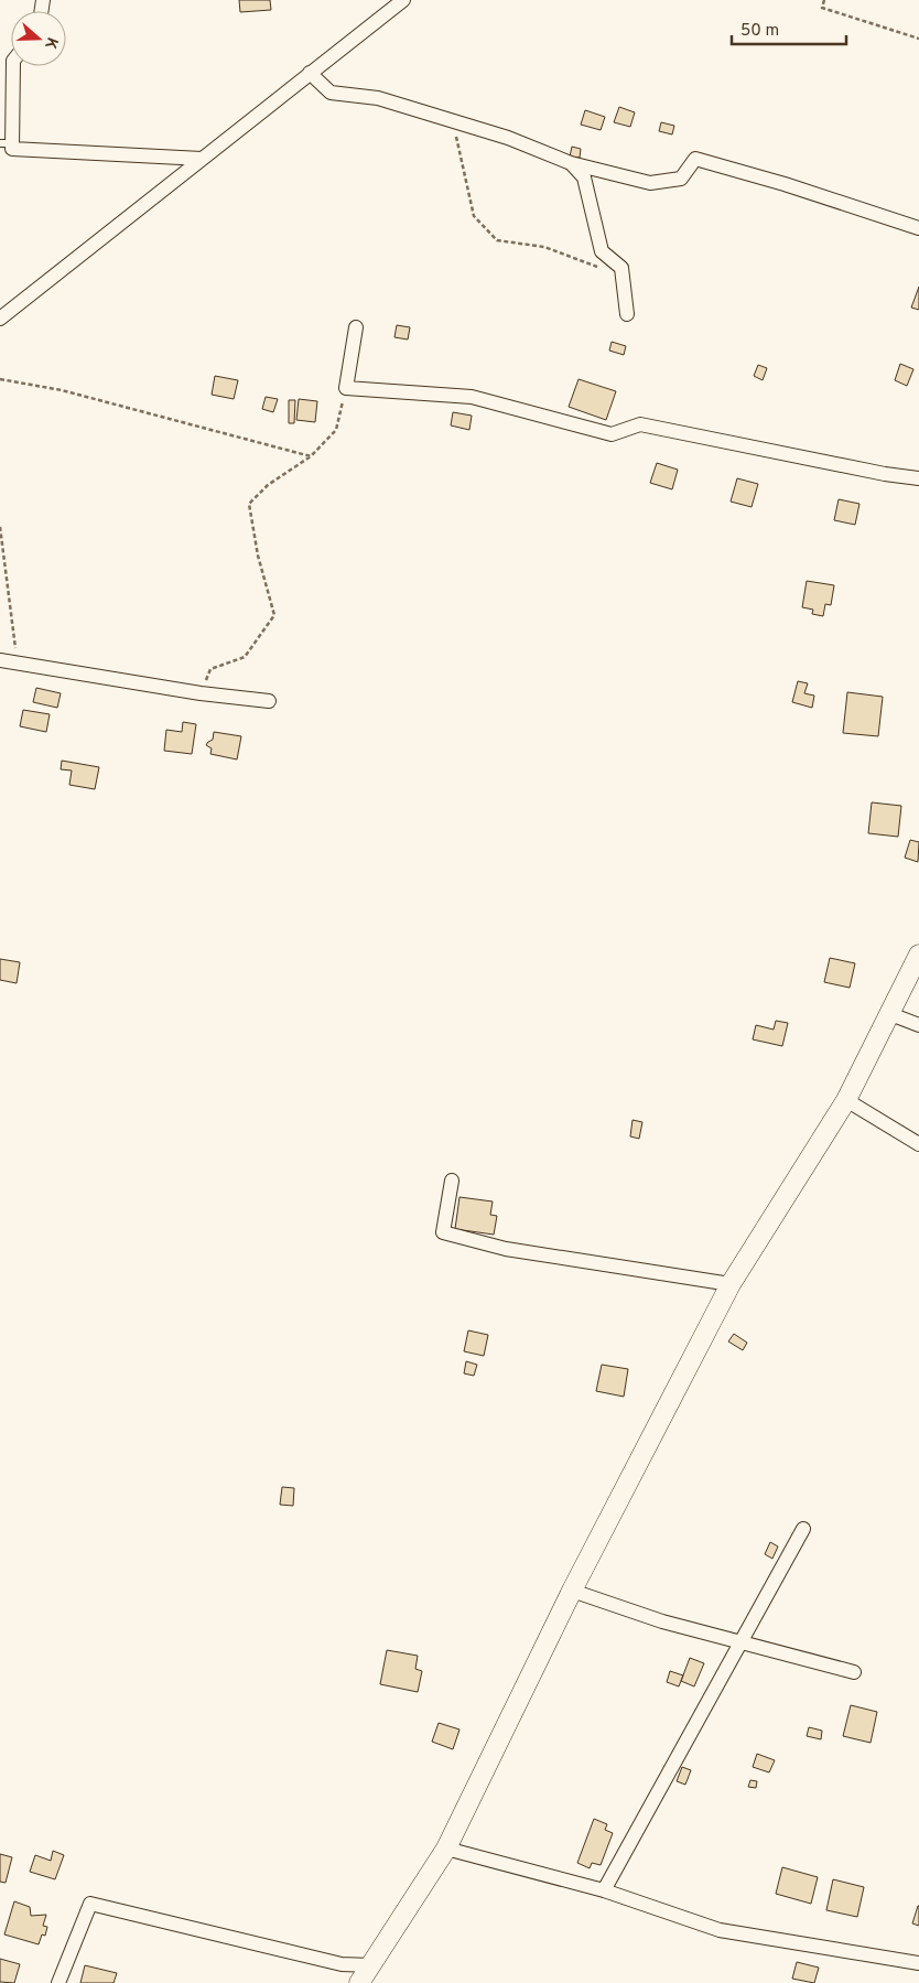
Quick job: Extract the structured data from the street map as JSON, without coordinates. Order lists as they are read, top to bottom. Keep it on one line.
{"scale_bar":"50 m","north":"right"}
